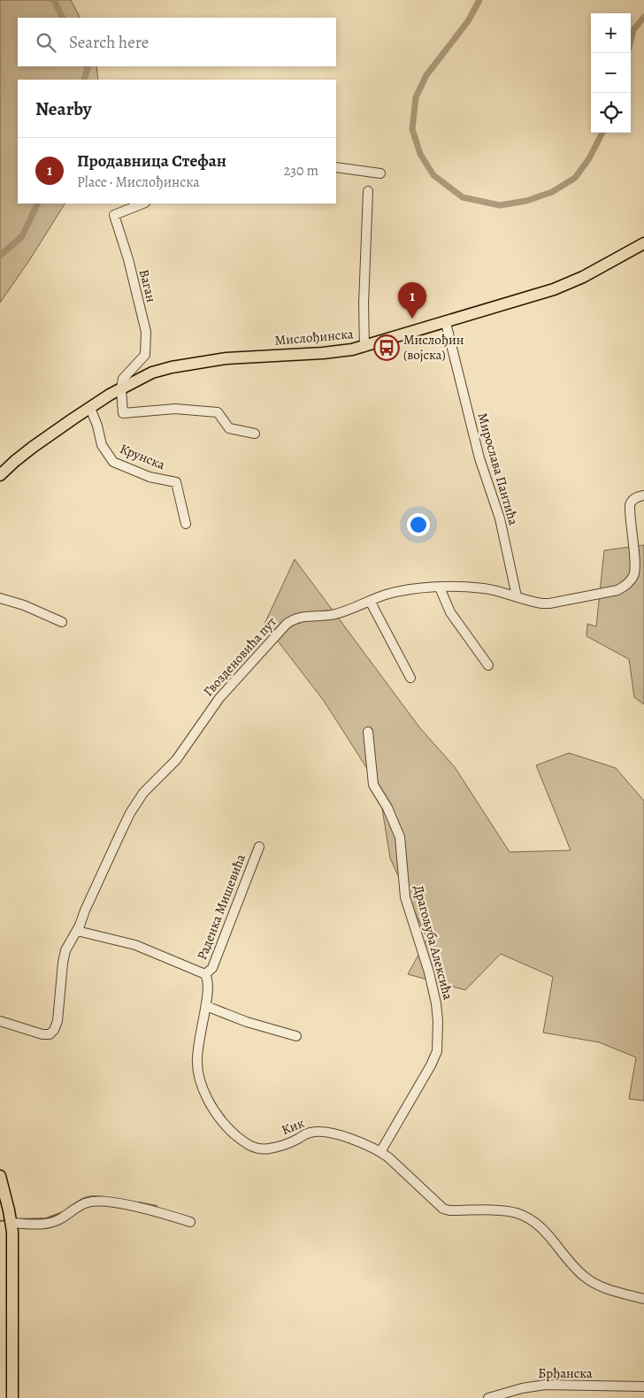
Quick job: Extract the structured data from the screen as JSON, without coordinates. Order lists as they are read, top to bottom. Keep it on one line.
{"streets":{"main road":["Мислођинска"],"street":["Ваган","Крунска","Мирослава Пантића","Гвозденовића пут","Раденка Мишевића","Драгољуба Алексића","Кик","Брђанска"]},"crossings":[["Ваган","Мислођинска"],["Мислођинска","Крунска"],["Мислођинска","Мирослава Пантића"],["Мирослава Пантића","Гвозденовића пут"],["Раденка Мишевића","Кик"],["Драгољуба Алексића","Кик"]],"places":{"bus stop":["Мислођин (војска)"]},"page":{"map_buttons":["+","−"],"search":"Search here","heading":"Nearby","list":[{"mark":"1","name":"Продавница Стефан","note":"Place · Мислођинска","value":"230 m"}],"pins":"1"}}
